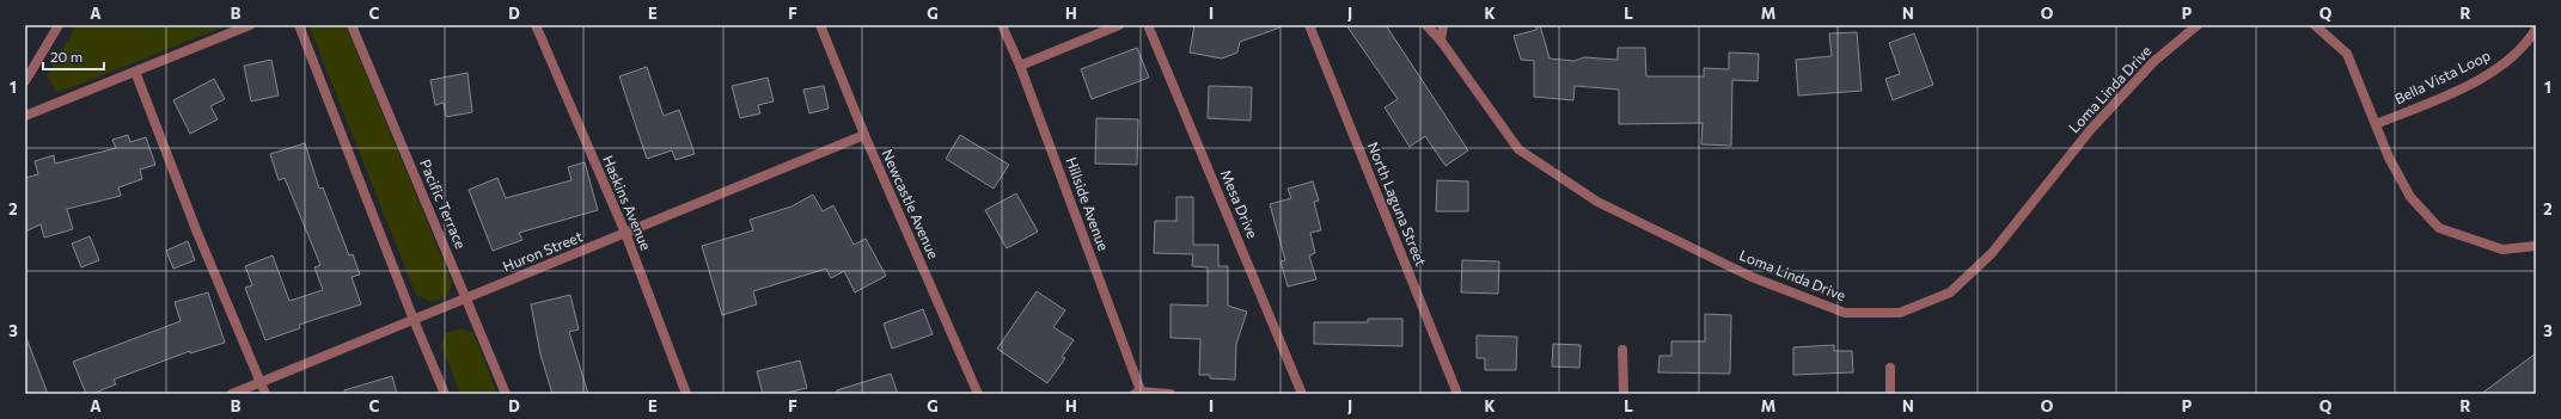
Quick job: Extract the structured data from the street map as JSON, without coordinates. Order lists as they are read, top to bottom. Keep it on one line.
{"streets":{"street":["Bella Vista Loop","Loma Linda Drive","Haskins Avenue","Pacific Terrace","Newcastle Avenue","Hillside Avenue","Mesa Drive","North Laguna Street","Huron Street"]},"crossings":[["Haskins Avenue","Huron Street"],["Pacific Terrace","Huron Street"],["Newcastle Avenue","Huron Street"]],"scale_bar":"20 m","grid":{"columns":["A","B","C","D","E","F","G","H","I","J","K","L","M","N","O","P","Q","R"],"rows":["1","2","3"]}}
